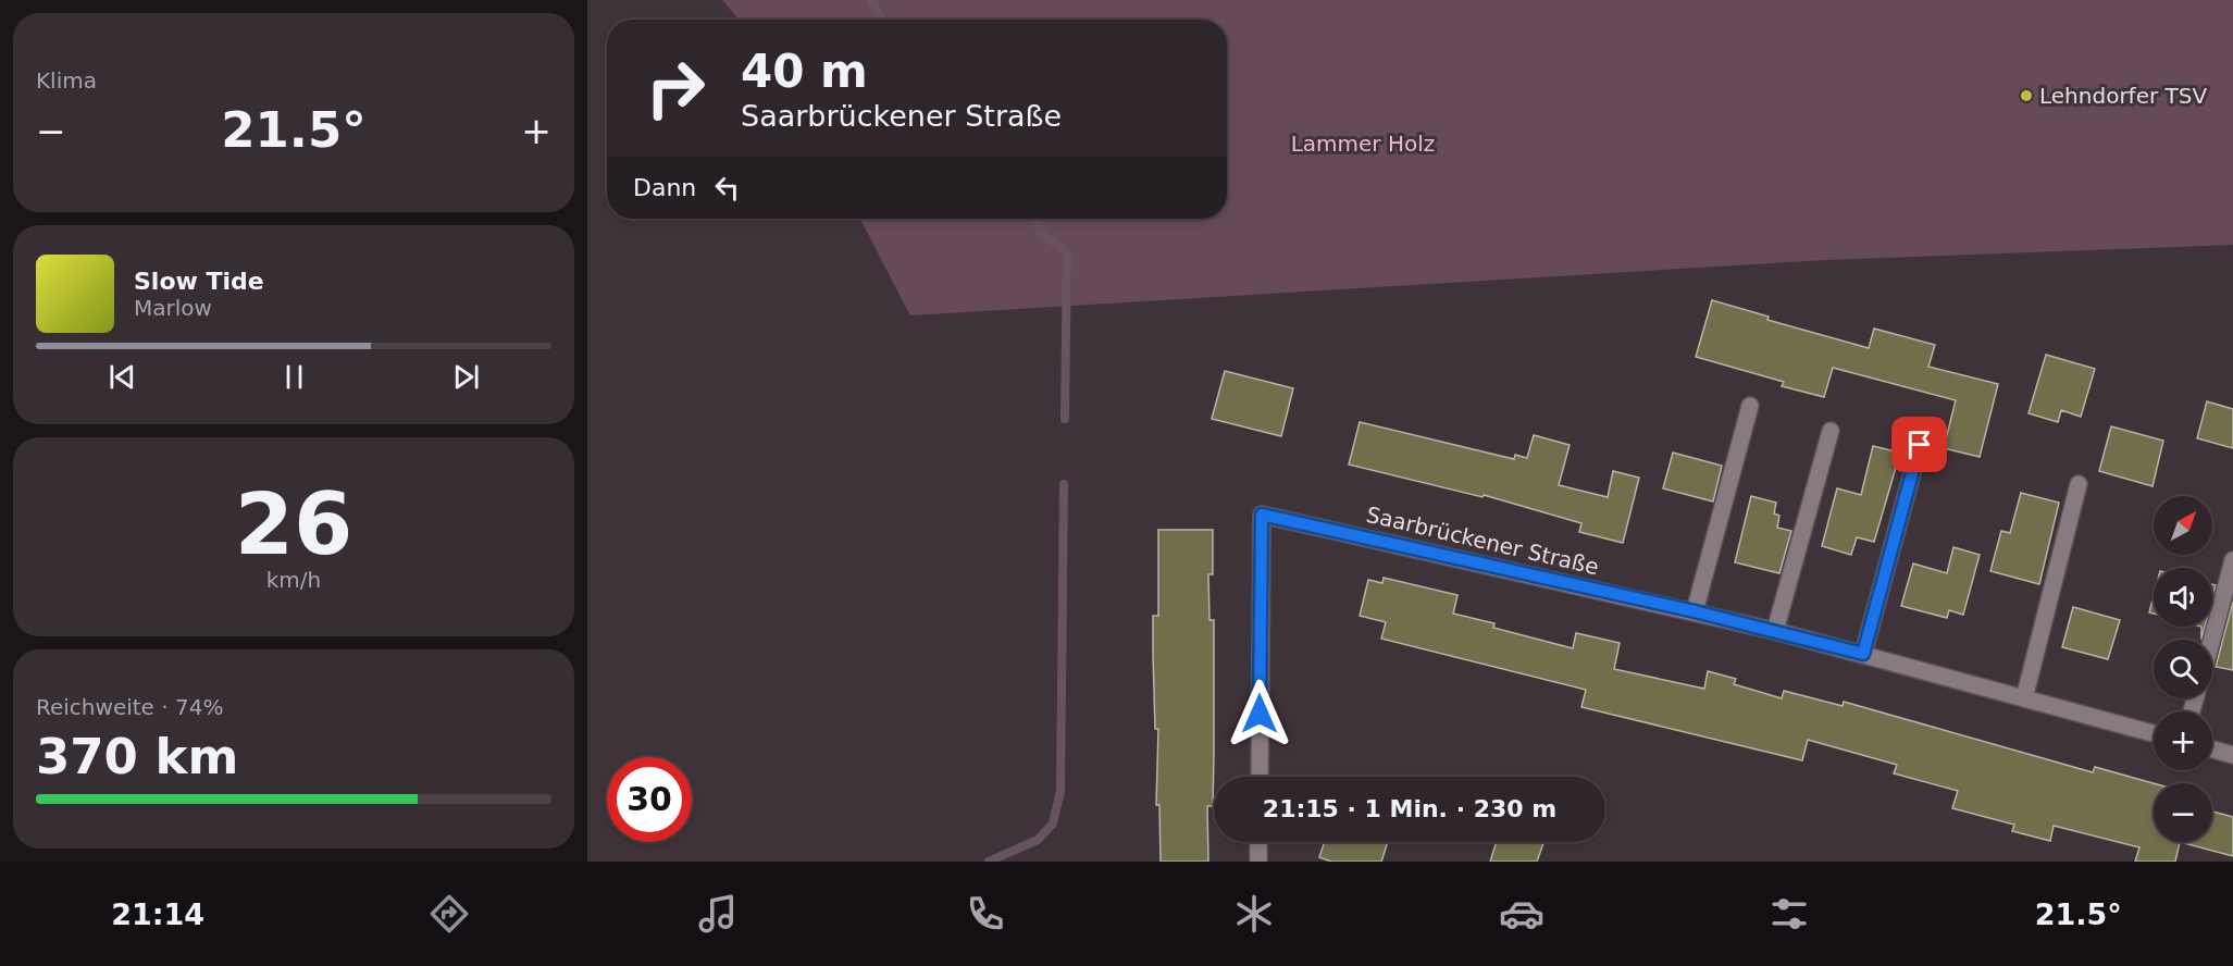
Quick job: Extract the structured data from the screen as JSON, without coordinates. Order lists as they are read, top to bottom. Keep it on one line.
{"streets":{"street":["Saarbrückener Straße"]},"parks":["Lammer Holz"],"places":["Lehndorfer TSV"],"north":"top right","page":{"tile":["Klima",["26","km/h"],["Reichweite · 74%","370 km"]],"turn":["40 m","Saarbrückener Straße"],"heat":["−","21.5°","+"],"then":"Dann","song":["Slow Tide","Marlow"],"map_buttons":["+","−"],"limit":"30","trip":"21:15 · 1 Min. · 230 m","tabs":["21:14","21.5°"]}}
